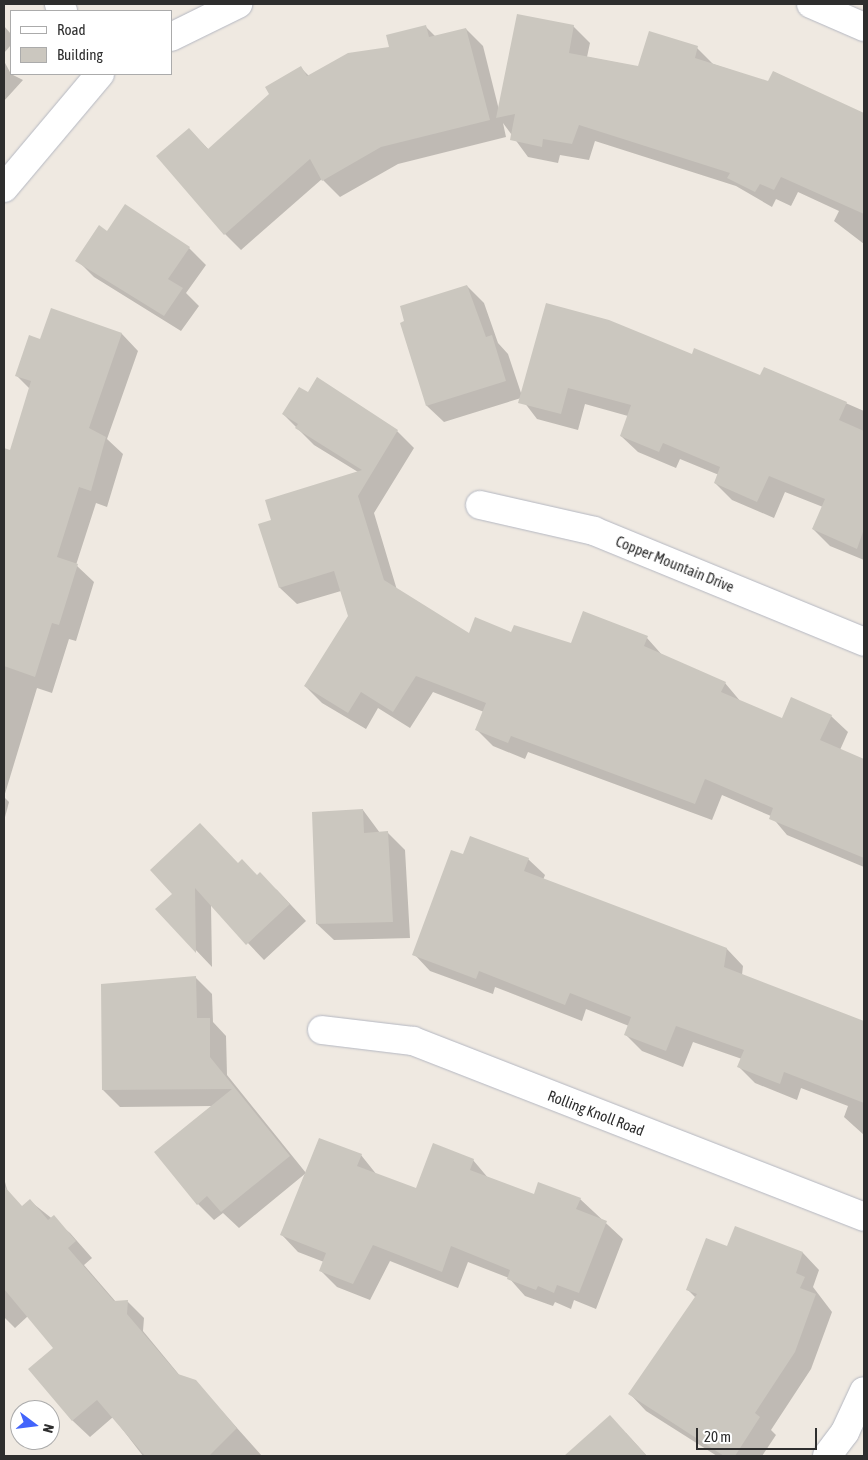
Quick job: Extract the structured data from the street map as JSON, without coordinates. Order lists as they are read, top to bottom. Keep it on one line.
{"streets":{"street":["Copper Mountain Drive","Rolling Knoll Road"]},"legend":["Road","Building"],"scale_bar":"20 m","north":"right"}
